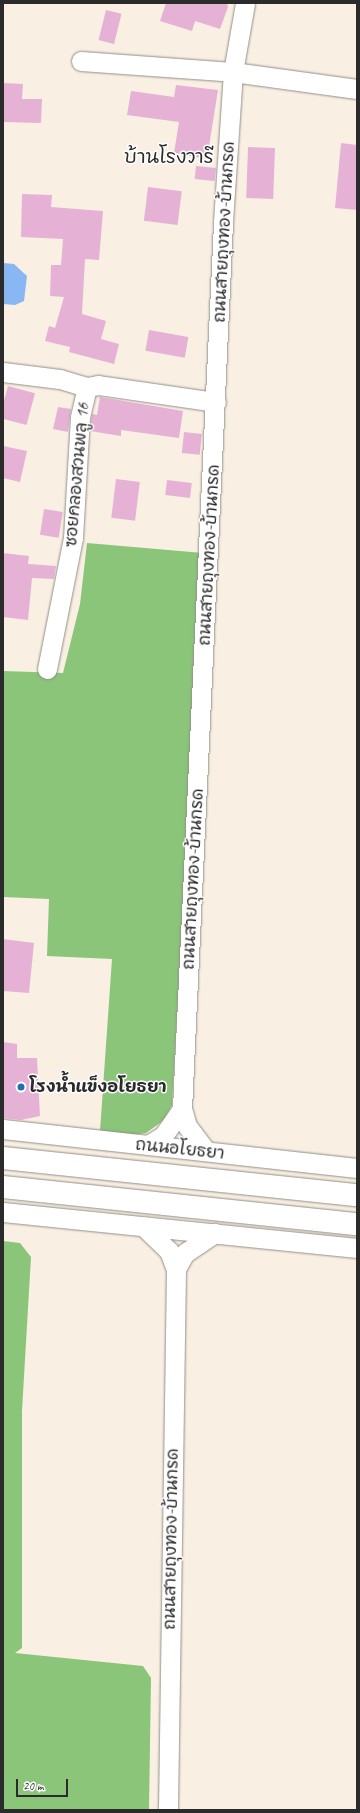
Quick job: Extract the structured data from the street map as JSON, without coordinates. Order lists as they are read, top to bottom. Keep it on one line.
{"streets":{"main road":["ถนนอโยธยา"],"street":["ถนนสายถุงทอง-บ้านกรด","ซอยคลองสวนพลู 16"]},"crossings":[["ถนนสายถุงทอง-บ้านกรด","ซอยคลองสวนพลู 16"],["ถนนสายถุงทอง-บ้านกรด","ถนนอโยธยา"]],"districts":["บ้านโรงวารี"],"places":["โรงน้ำแข็งอโยธยา"],"scale_bar":"20 m"}
